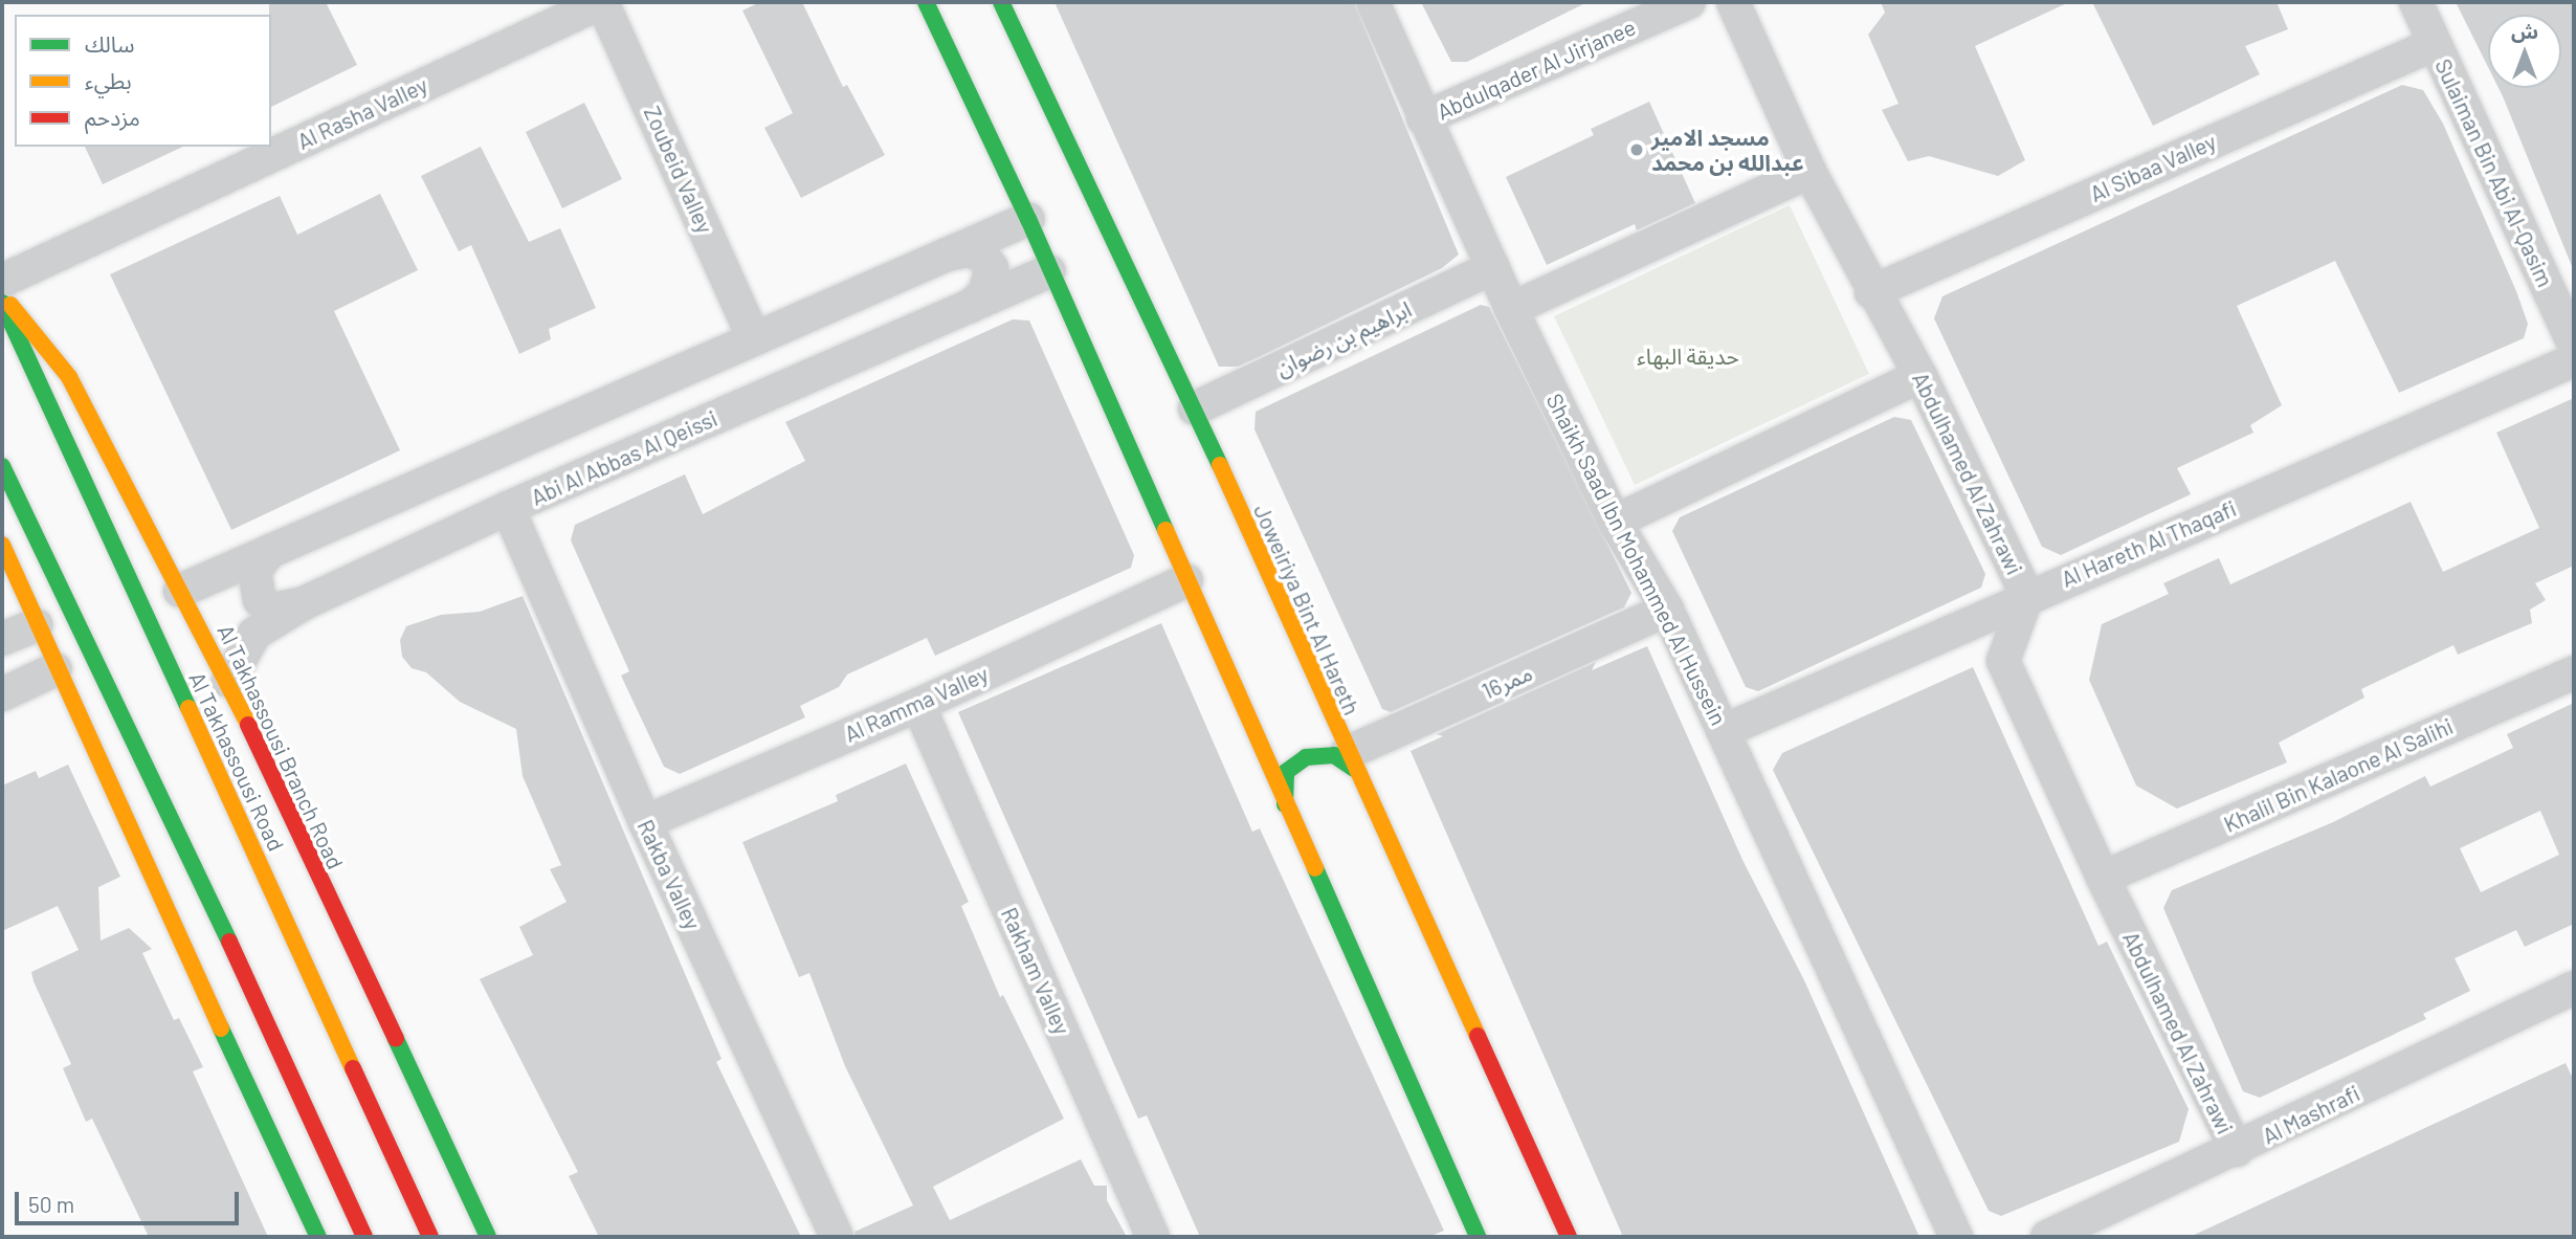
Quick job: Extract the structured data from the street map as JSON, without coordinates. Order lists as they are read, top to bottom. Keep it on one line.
{"streets":{"street":["Abdulqader Al Jirjanee","Al Rasha Valley","Al Sibaa Valley","Zoubeid Valley","Sulaiman Bin Abi Al-Qasim","ابراهيم بن رضوان","Abi Al Abbas Al Qeissi","Abdulhamed Al Zahrawi","Al Hareth Al Thaqafi","Shaikh Saad Ibn Mohammed Al Hussein","Joweiriya Bint Al Hareth","ممر16","Al Ramma Valley","Al Takhassousi Branch Road","Al Takhassousi Road","Khalil Bin Kalaone Al Salihi","Rakba Valley","Rakham Valley","Al Mashrafi"]},"crossings":[["Abdulqader Al Jirjanee","Shaikh Saad Ibn Mohammed Al Hussein"],["Al Rasha Valley","Zoubeid Valley"],["Al Sibaa Valley","Sulaiman Bin Abi Al-Qasim"],["Al Sibaa Valley","Abdulhamed Al Zahrawi"],["ابراهيم بن رضوان","Shaikh Saad Ibn Mohammed Al Hussein"],["ابراهيم بن رضوان","Joweiriya Bint Al Hareth"],["Abi Al Abbas Al Qeissi","Al Takhassousi Branch Road"],["Abi Al Abbas Al Qeissi","Rakba Valley"],["Abdulhamed Al Zahrawi","Al Hareth Al Thaqafi"],["Abdulhamed Al Zahrawi","Khalil Bin Kalaone Al Salihi"],["Abdulhamed Al Zahrawi","Al Mashrafi"],["Al Hareth Al Thaqafi","Shaikh Saad Ibn Mohammed Al Hussein"],["Shaikh Saad Ibn Mohammed Al Hussein","ممر16"],["Joweiriya Bint Al Hareth","ممر16"],["Al Ramma Valley","Rakba Valley"],["Al Ramma Valley","Rakham Valley"]],"parks":["حديقة البهاء"],"places":["مسجد الامير عبدالله بن محمد"],"legend":["سالك","بطيء","مزدحم"],"scale_bar":"50 m","north":"top"}
